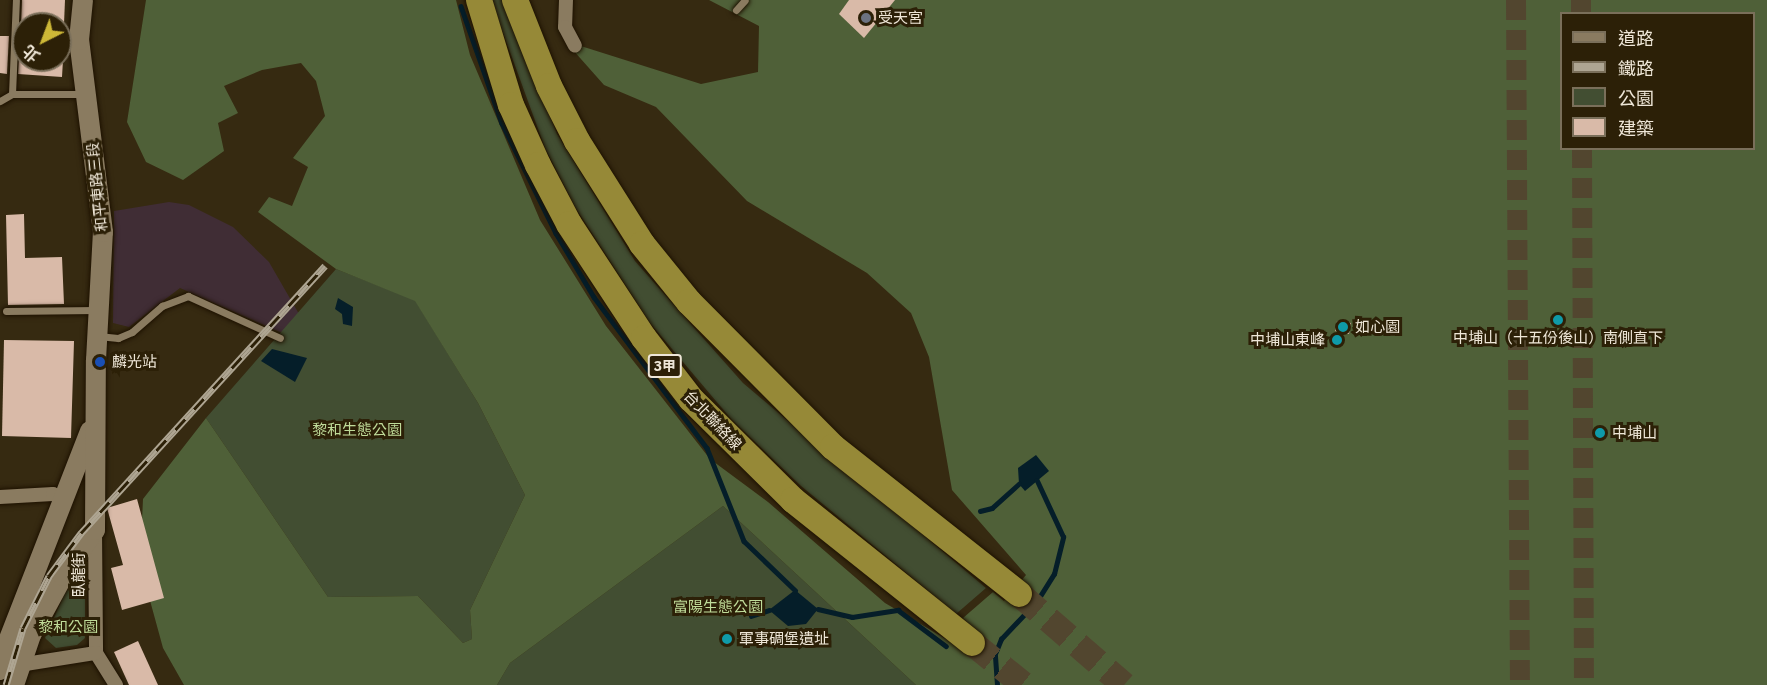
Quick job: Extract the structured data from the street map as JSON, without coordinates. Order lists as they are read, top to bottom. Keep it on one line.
{"streets":{"highway":["3甲","台北聯絡線"],"main road":["和平東路三段"],"street":["臥龍街"]},"crossings":[["和平東路三段","臥龍街"]],"parks":["黎和生態公園","富陽生態公園","黎和公園"],"places":["受天宮","中埔山（十五份後山）南側直下","如心園","中埔山東峰","麟光站","中埔山","軍事碉堡遺址"],"legend":["道路","鐵路","公園","建築"],"north":"bottom left"}
